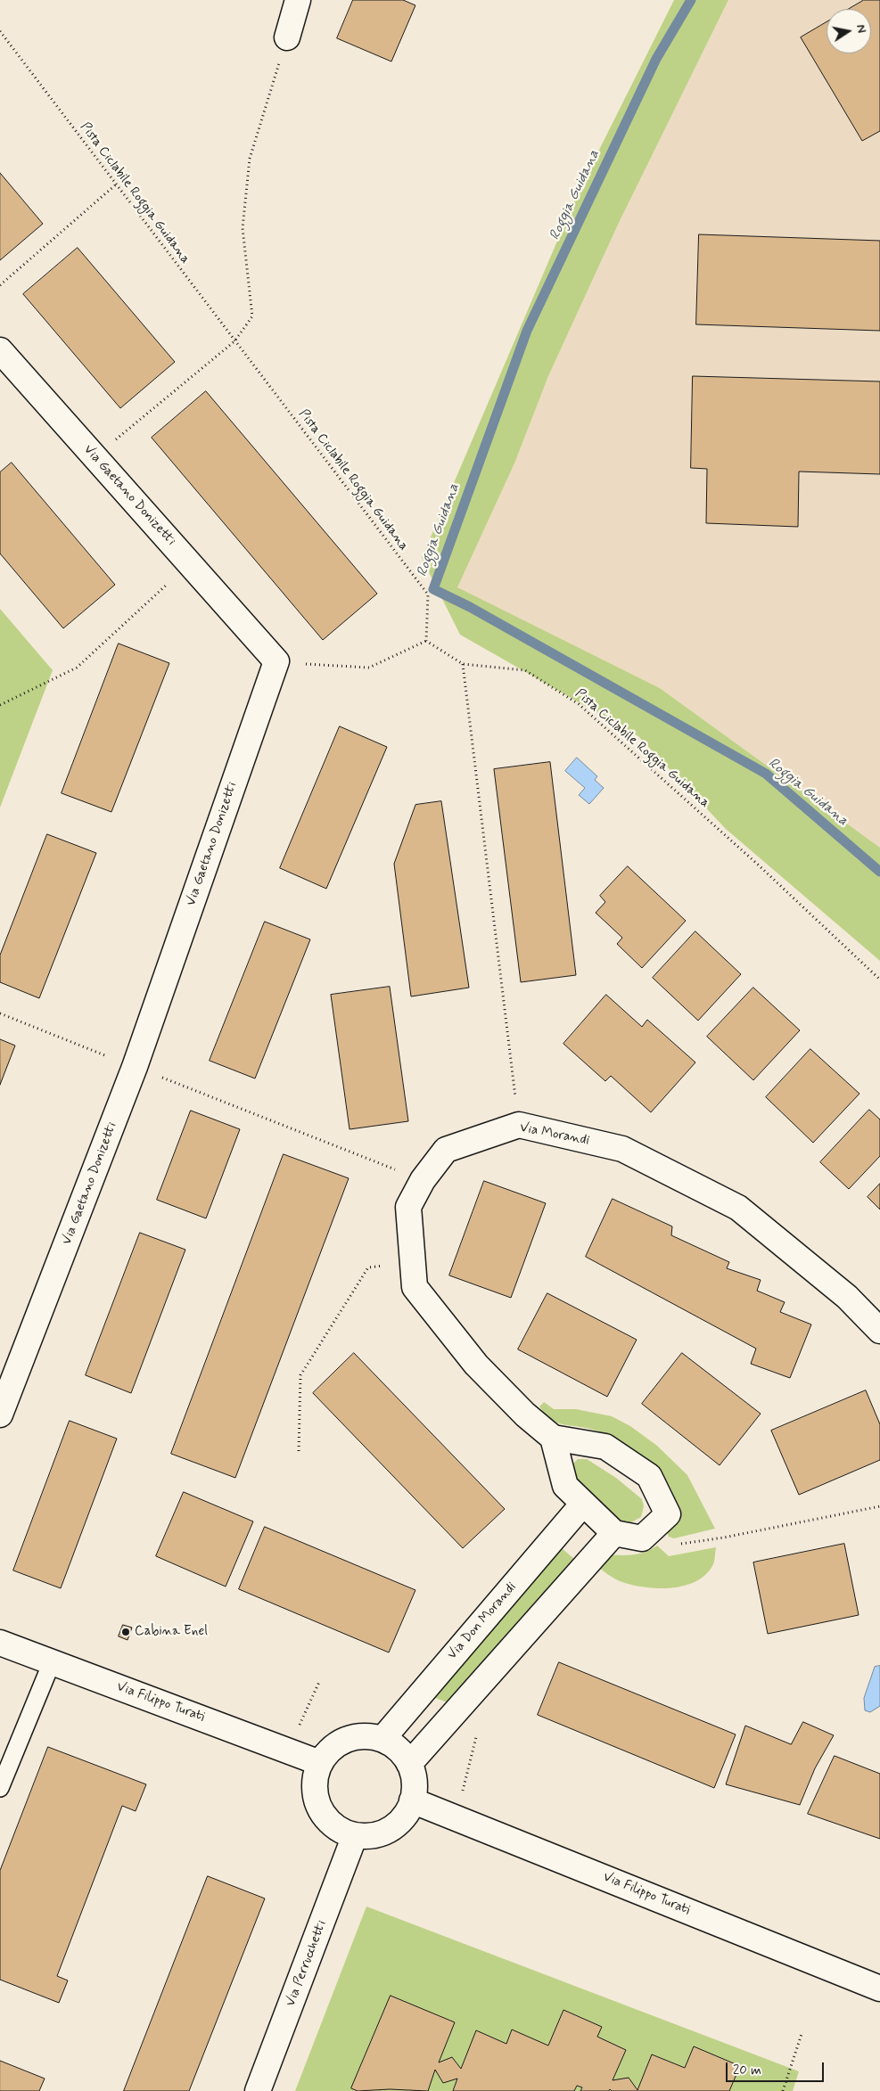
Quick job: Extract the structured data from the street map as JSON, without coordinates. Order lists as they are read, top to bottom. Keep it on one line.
{"streets":{"street":["Via Gaetano Donizetti","Via Morandi","Via Don Morandi","Via Filippo Turati","Via Perrucchetti"],"path":["Pista Ciclabile Roggia Guidana"]},"crossings":[["Via Don Morandi","Via Filippo Turati"],["Via Don Morandi","Via Perrucchetti"],["Via Filippo Turati","Via Perrucchetti"]],"water":["Roggia Guidana"],"places":["Cabina Enel"],"scale_bar":"20 m","north":"right"}
